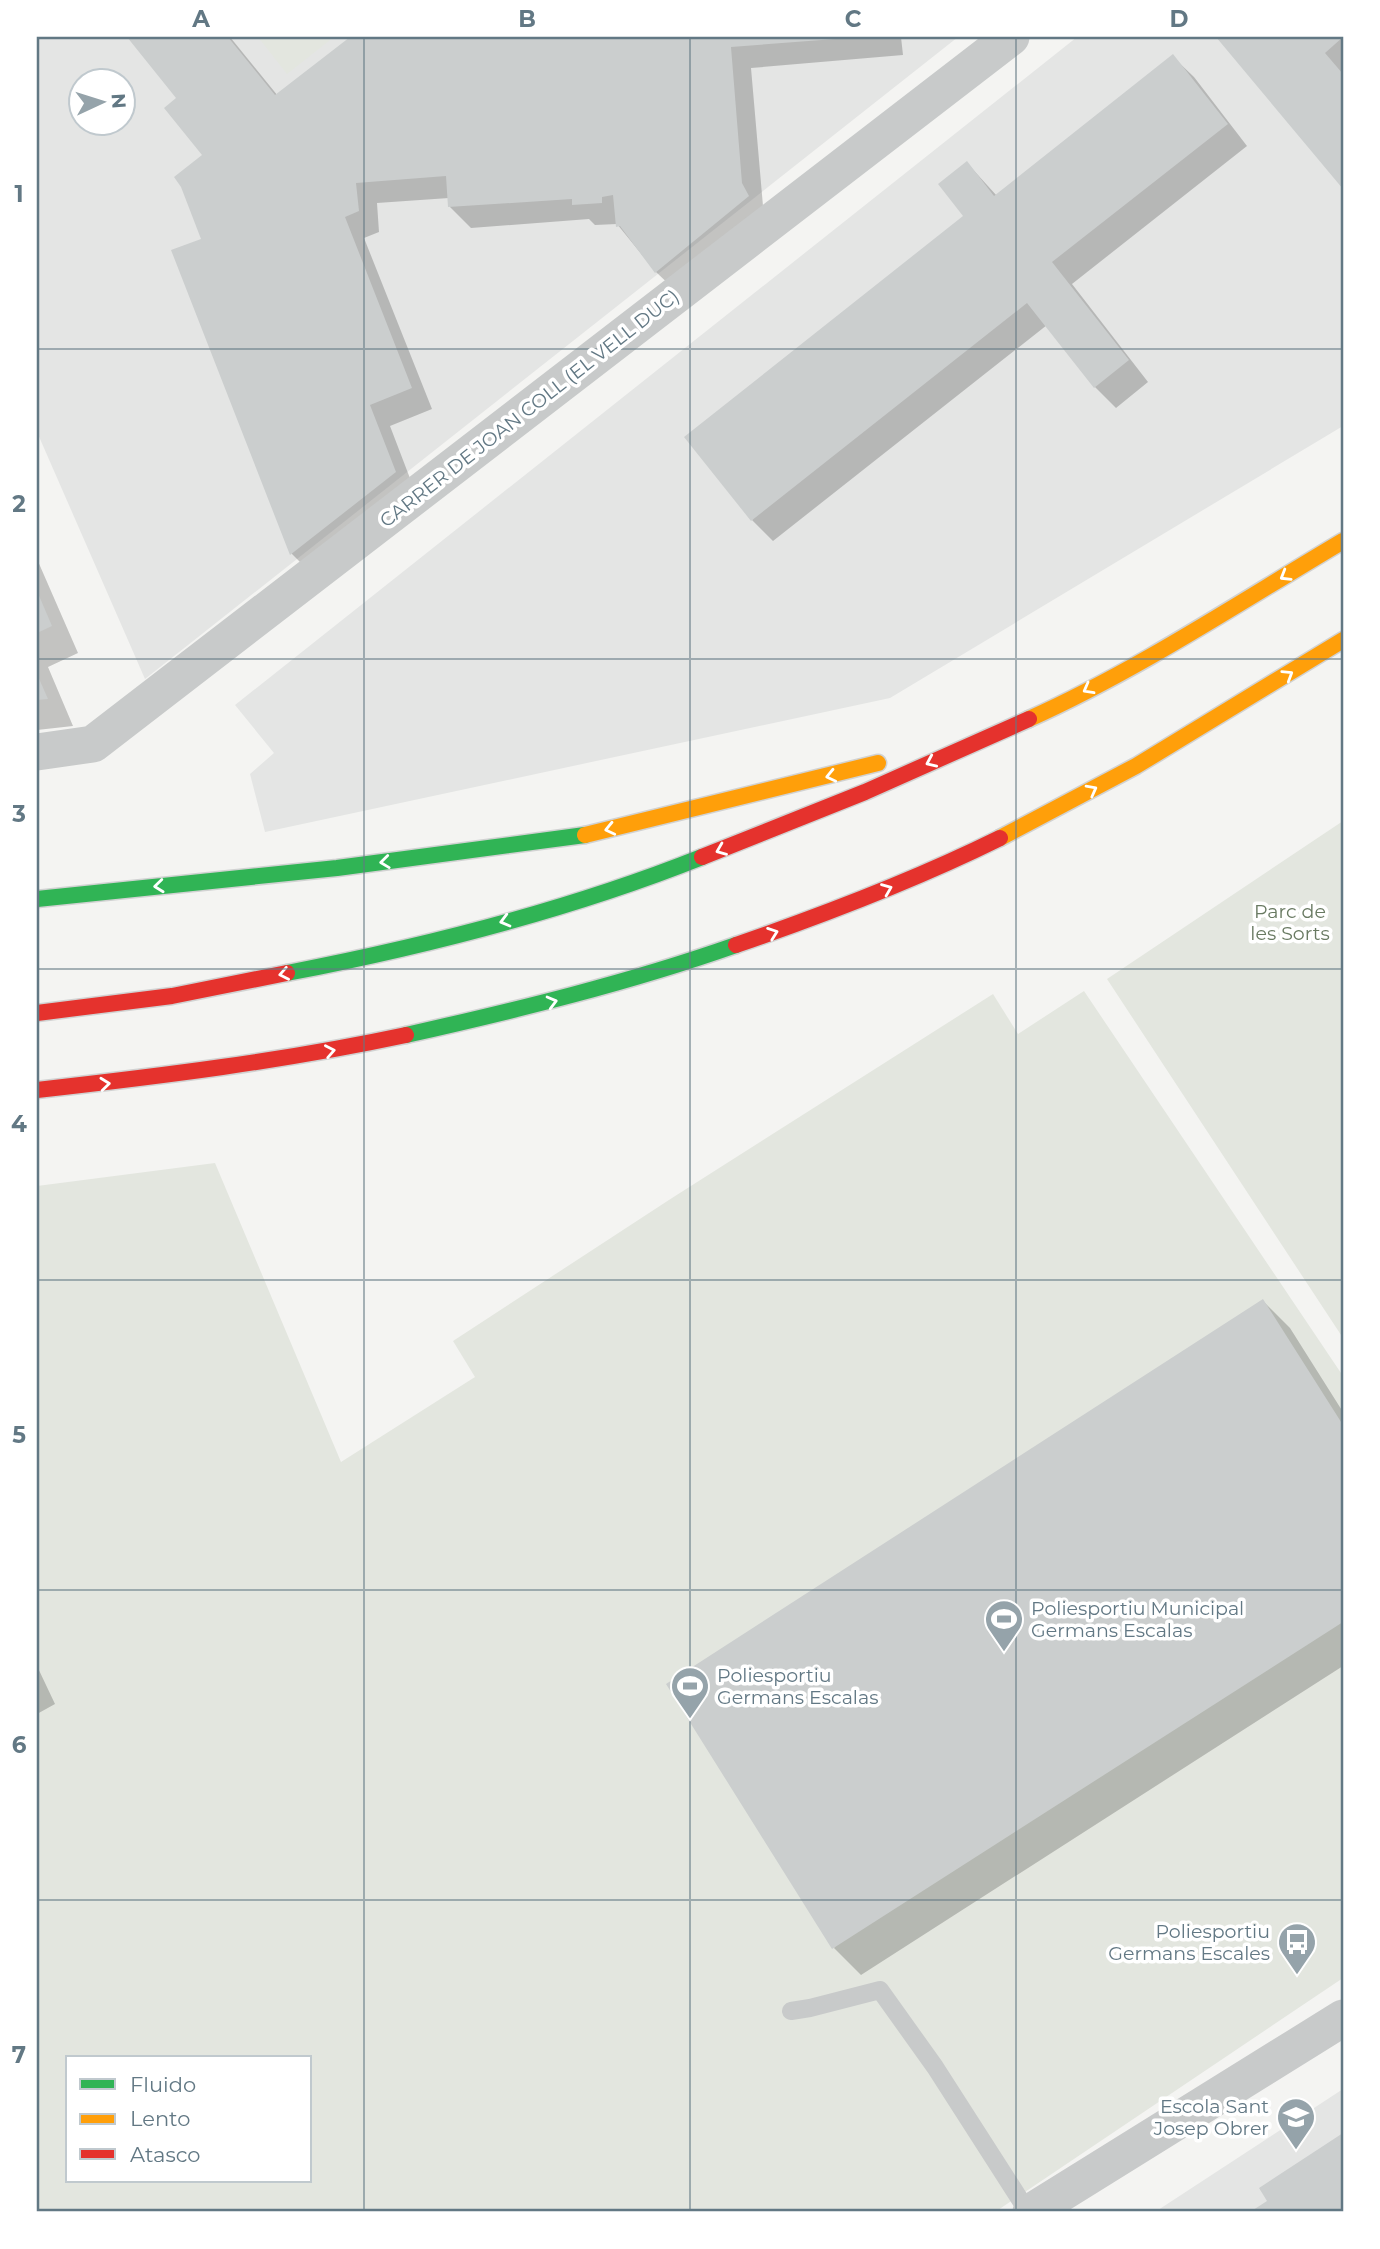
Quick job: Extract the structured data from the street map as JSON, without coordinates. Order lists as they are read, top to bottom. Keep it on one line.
{"streets":{"street":["CARRER DE JOAN COLL (EL VELL DUC)"]},"parks":["Parc de les Sorts"],"places":{"sports":["Poliesportiu Municipal Germans Escalas","Poliesportiu Germans Escalas"],"bus stop":["Poliesportiu Germans Escales"],"school or university":["Escola Sant Josep Obrer"]},"legend":["Fluido","Lento","Atasco"],"north":"right","grid":{"columns":["A","B","C","D"],"rows":["1","2","3","4","5","6","7"]}}
